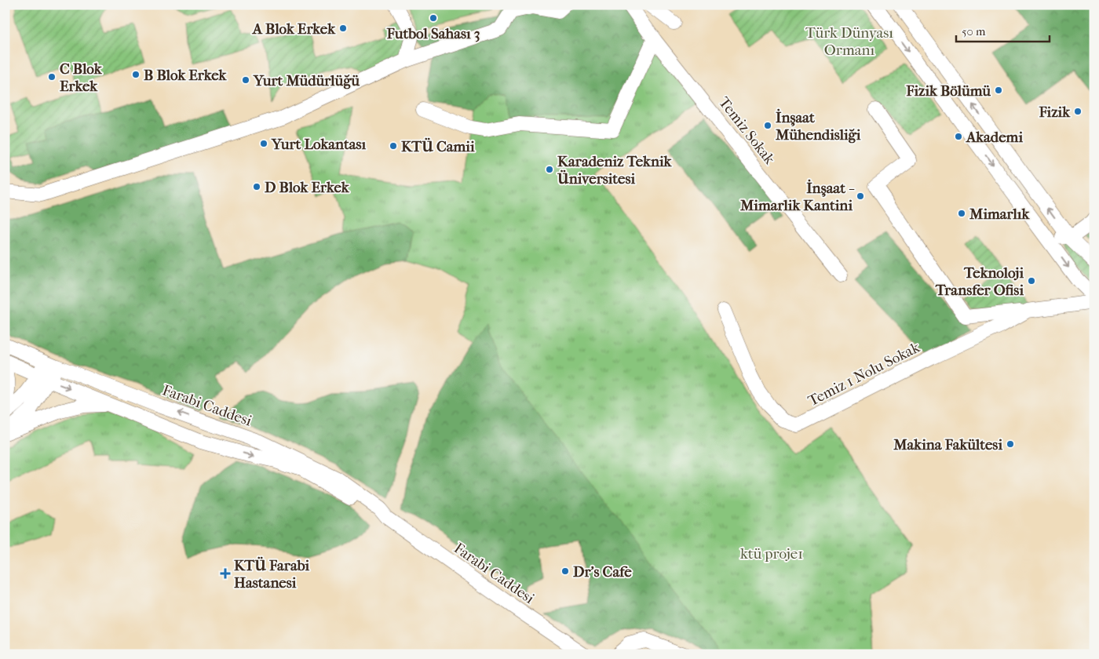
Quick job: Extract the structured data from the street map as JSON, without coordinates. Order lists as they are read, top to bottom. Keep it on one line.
{"streets":{"street":["Temiz Sokak","Temiz 1 Nolu Sokak","Farabi Caddesi"]},"parks":["Türk Dünyası Ormanı","ktü proje1"],"places":{"other":["Futbol Sahası 3","A Blok Erkek","B Blok Erkek","C Blok Erkek","Yurt Müdürlüğü","Fizik Bölümü","Fizik","İnşaat Mühendisliği","Akademi","Yurt Lokantası","KTÜ Camii","Karadeniz Teknik Üniversitesi","D Blok Erkek","İnşaat - Mimarlik Kantini","Mimarlık","Teknoloji Transfer Ofisi","Makina Fakültesi","Dr's Cafe"],"health":["KTÜ Farabi Hastanesi"]},"scale_bar":"50 m"}
